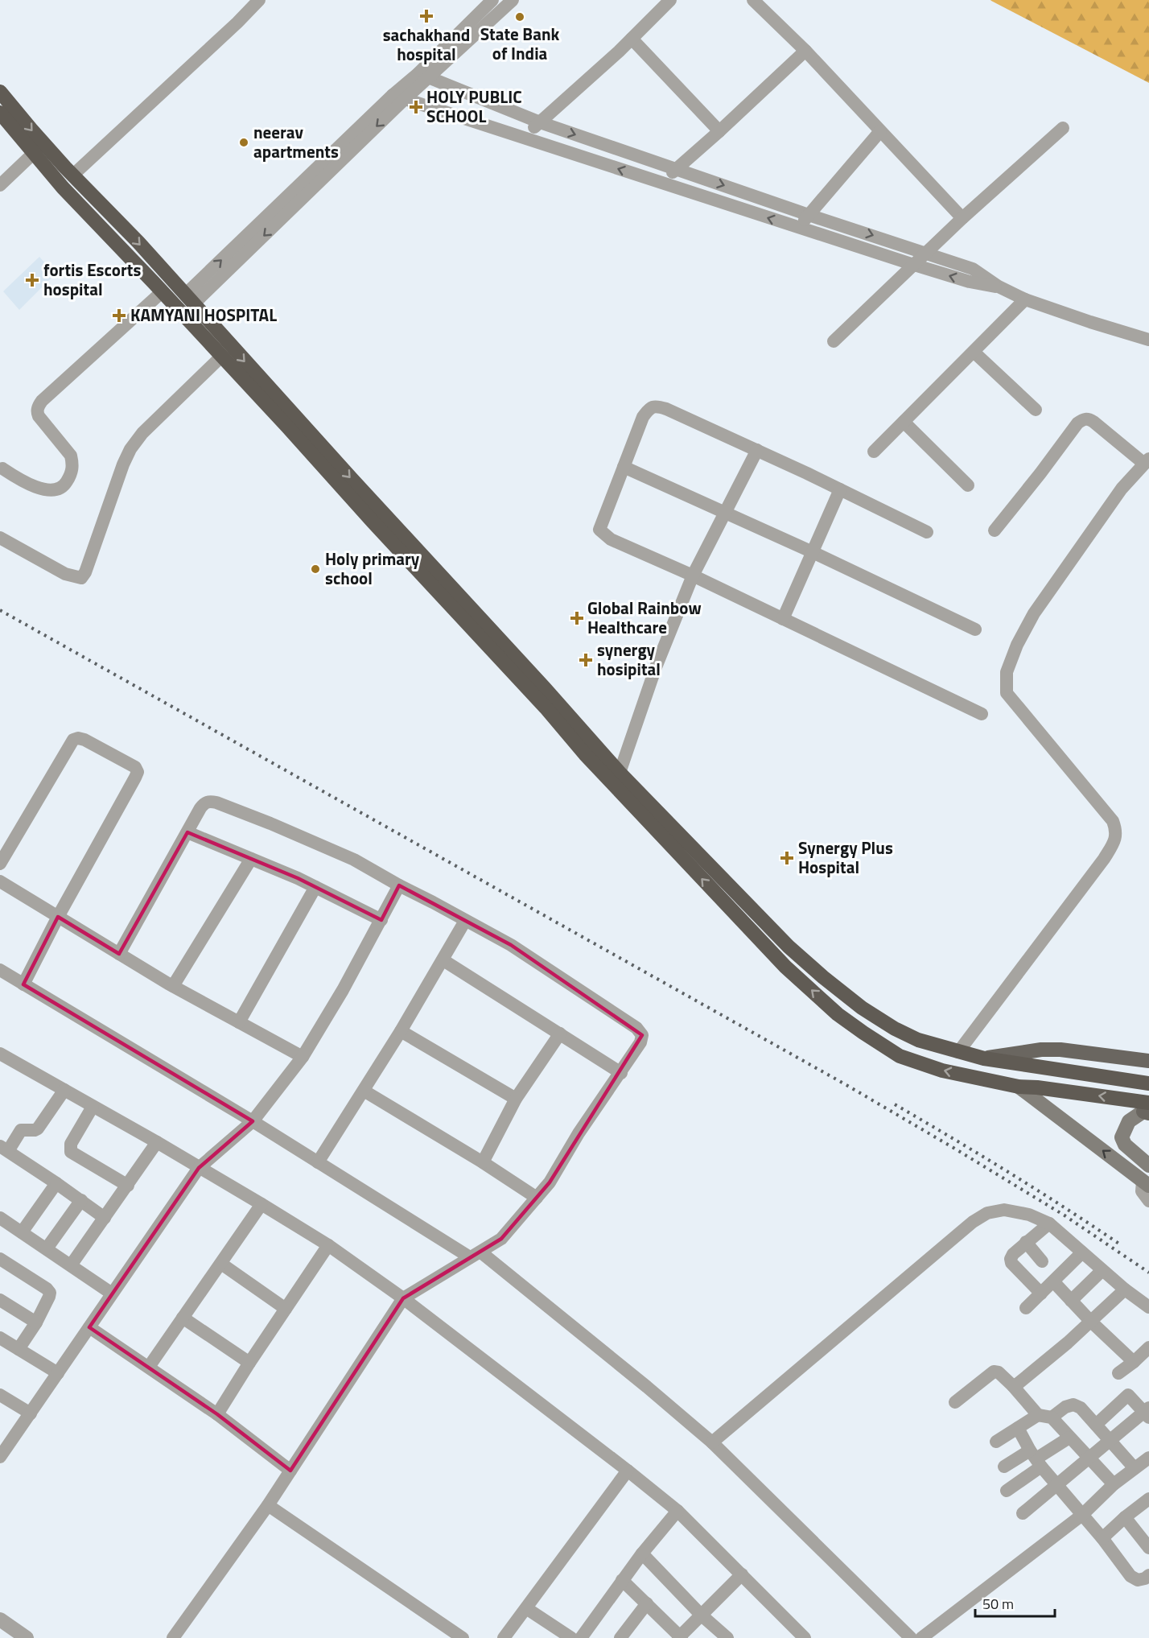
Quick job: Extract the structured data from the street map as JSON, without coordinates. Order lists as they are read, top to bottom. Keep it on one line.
{"places":{"health":["sachakhand hospital","HOLY PUBLIC SCHOOL","fortis Escorts hospital","KAMYANI HOSPITAL","Global Rainbow Healthcare","synergy hosipital","Synergy Plus Hospital"],"other":["State Bank of India","neerav apartments","Holy primary school"]},"scale_bar":"50 m"}
